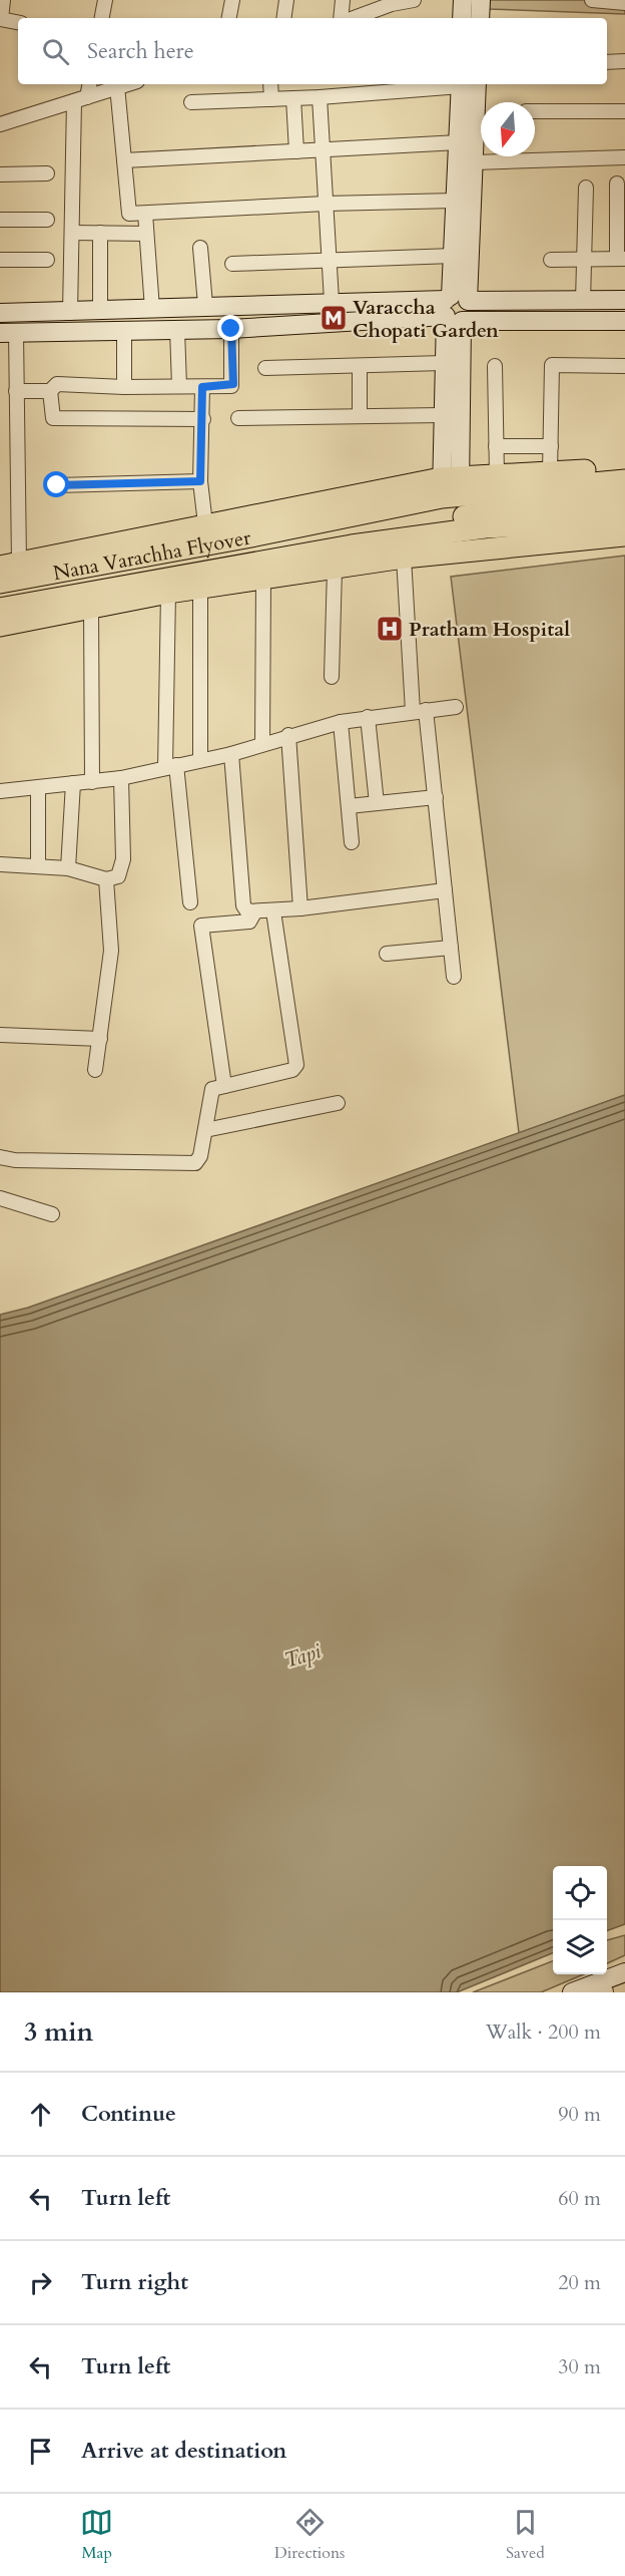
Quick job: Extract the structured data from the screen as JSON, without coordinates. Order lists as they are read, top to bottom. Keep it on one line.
{"streets":{"main road":["Nana Varachha Flyover"]},"water":["Tapi"],"places":{"metro station":["Varaccha Chopati Garden"],"hospital":["Pratham Hospital"]},"north":"bottom","page":{"search":"Search here","heading":["3 min","Walk · 200 m"],"list":[["Continue","90 m"],["Turn left","60 m"],["Turn right","20 m"],["Turn left","30 m"],"Arrive at destination"],"nav":["Map","Directions","Saved"]}}
